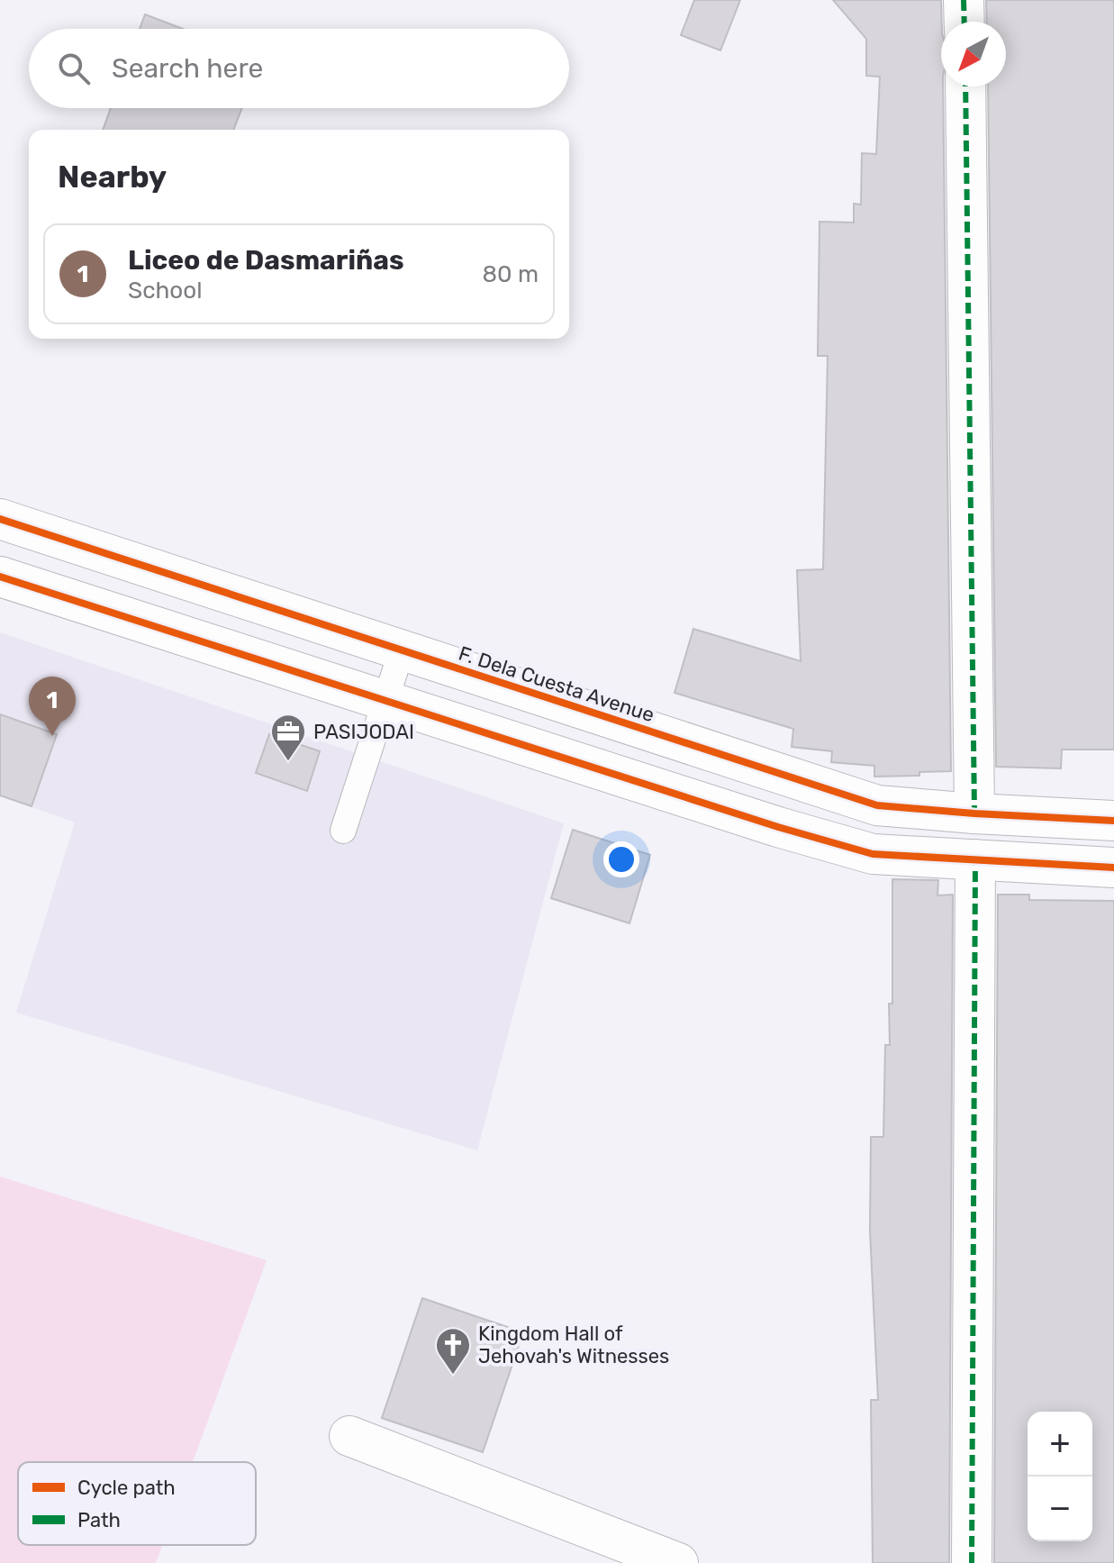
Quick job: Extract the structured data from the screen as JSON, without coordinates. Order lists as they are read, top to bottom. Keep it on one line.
{"streets":{"street":["F. Dela Cuesta Avenue"]},"places":{"office":["PASIJODAI"],"church":["Kingdom Hall of Jehovah's Witnesses"]},"legend":["Cycle path","Path"],"north":"bottom left","page":{"search":"Search here","heading":"Nearby","list":[{"mark":"1","name":"Liceo de Dasmariñas","note":"School","value":"80 m"}],"pins":"1","map_buttons":["+","−"]}}
